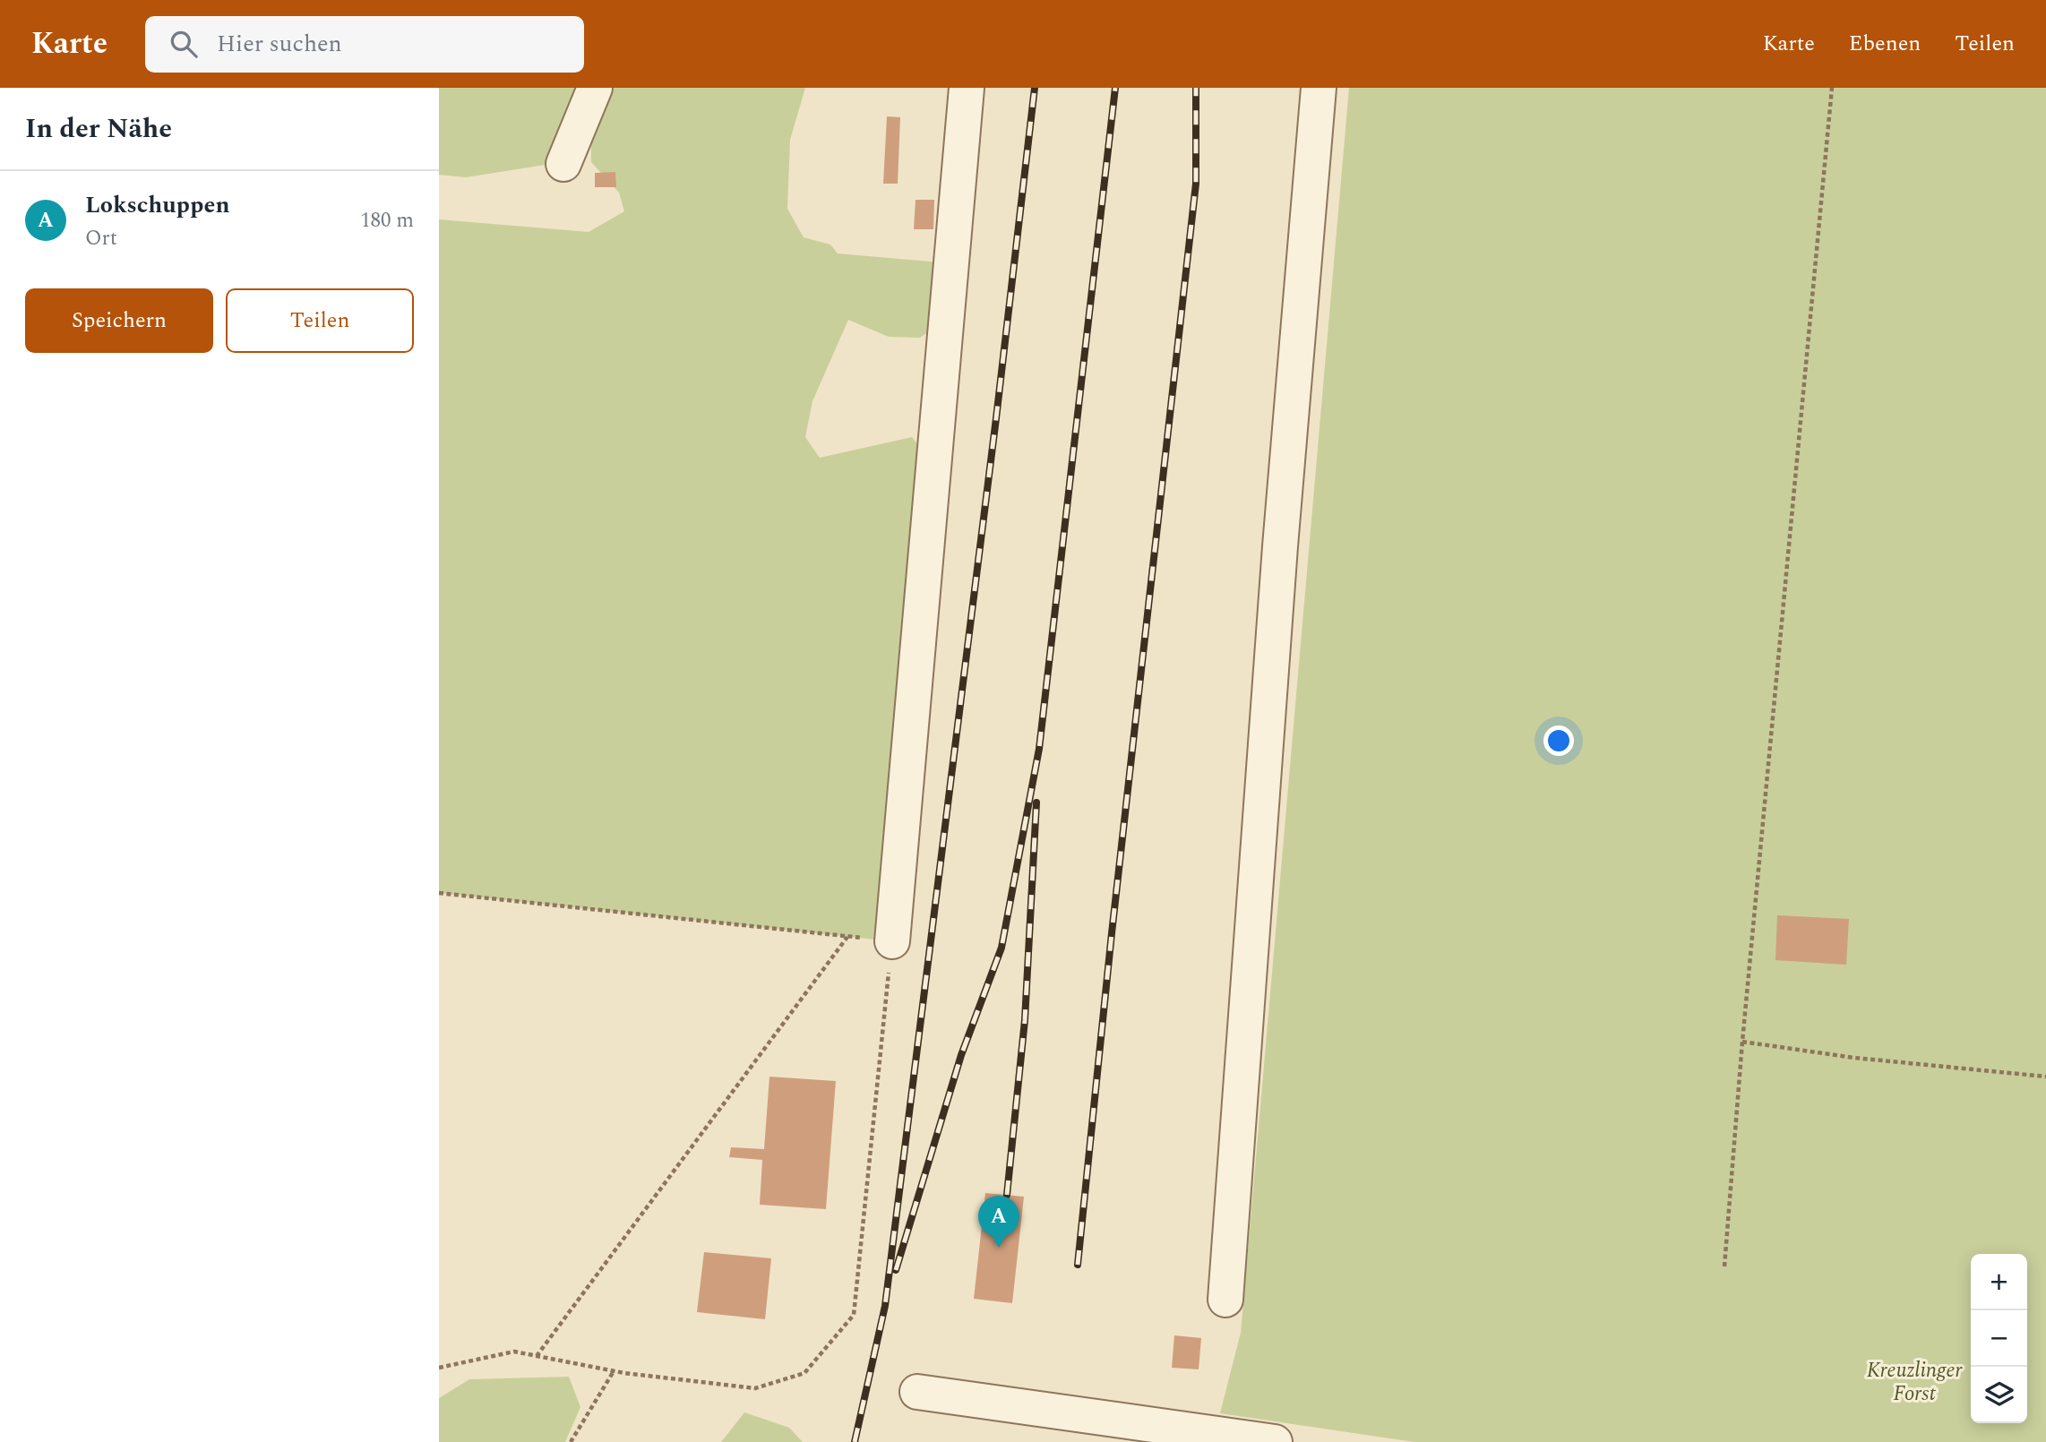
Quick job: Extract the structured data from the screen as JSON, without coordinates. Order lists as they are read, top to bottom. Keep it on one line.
{"parks":["Kreuzlinger Forst"],"page":{"header":"Karte","search":"Hier suchen","nav":["Karte","Ebenen","Teilen"],"heading":"In der Nähe","list":[{"mark":"A","name":"Lokschuppen","note":"Ort","value":"180 m"}],"buttons":["Speichern","Teilen"],"pins":"A","map_buttons":["+","−"]}}
